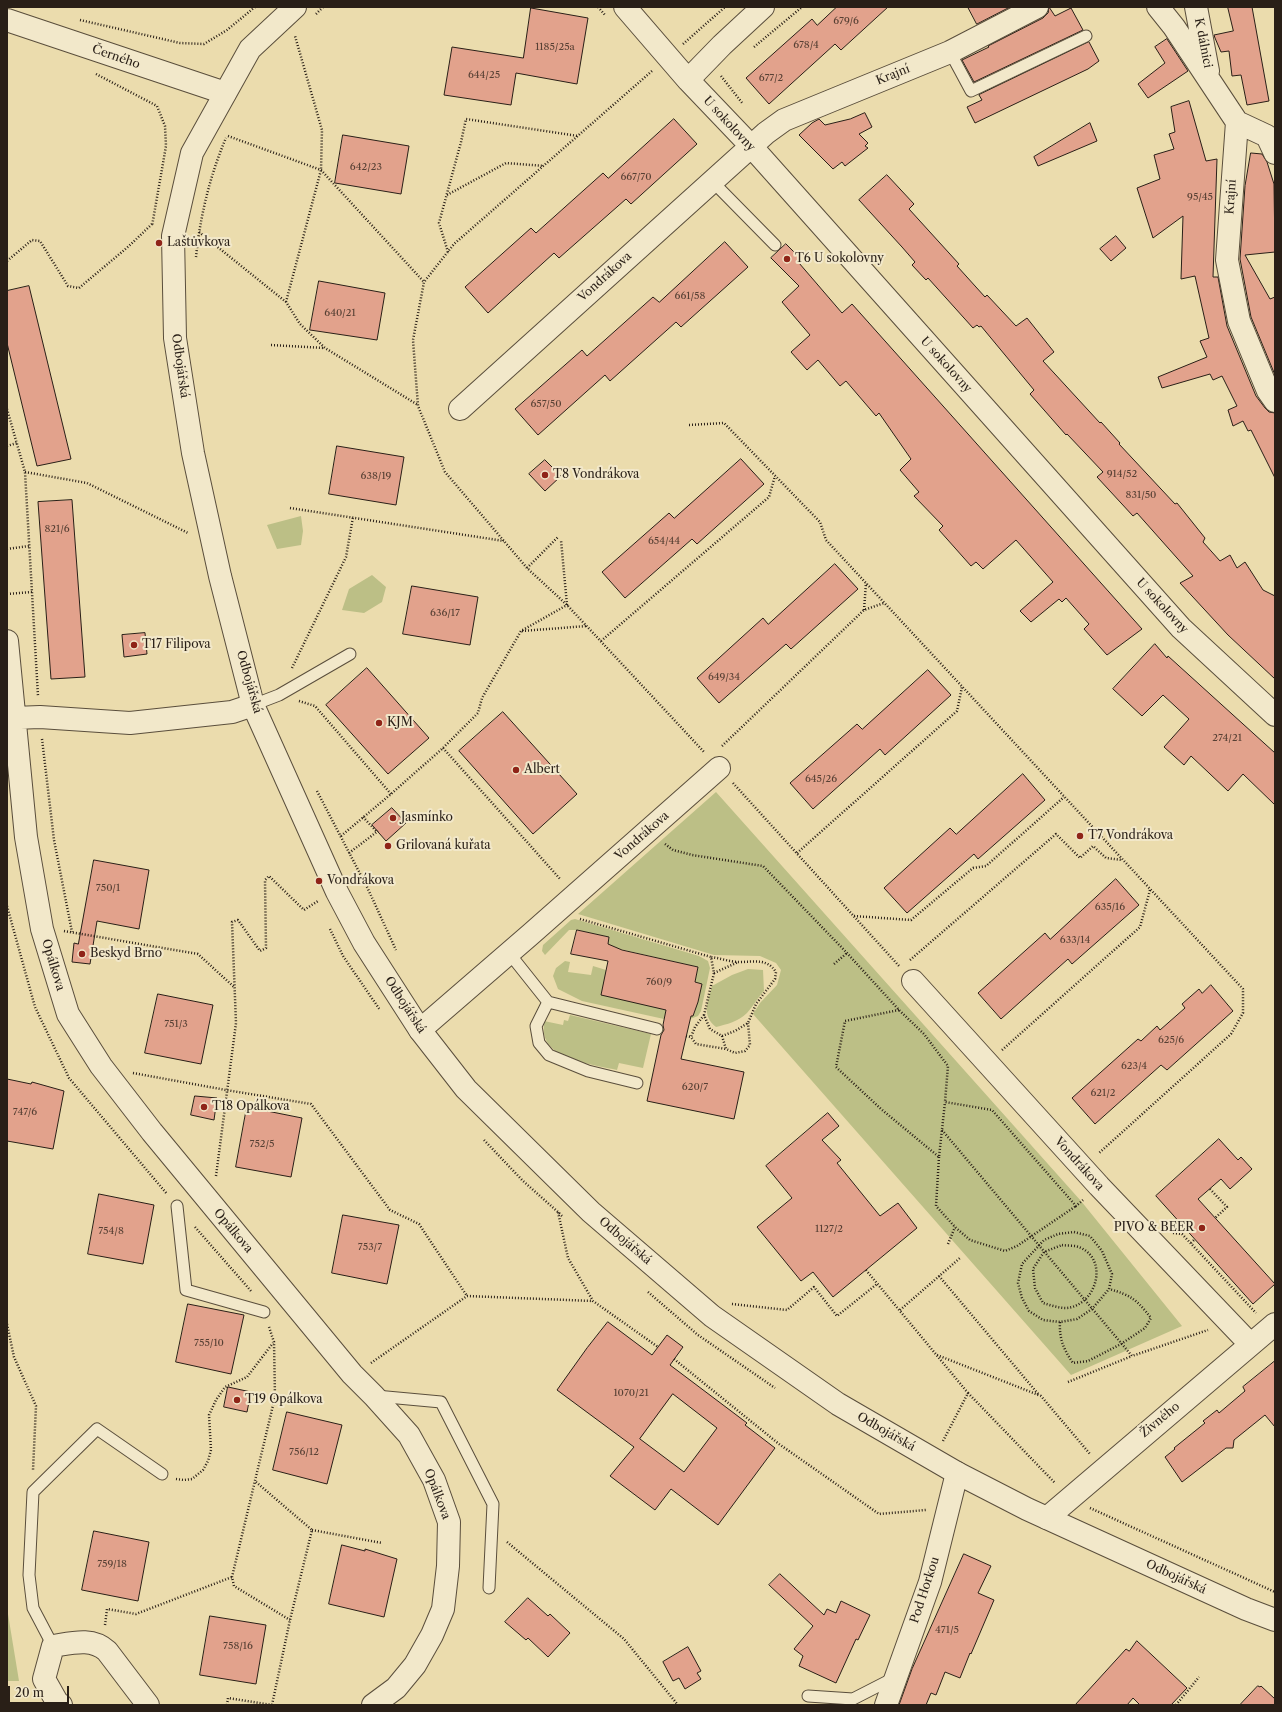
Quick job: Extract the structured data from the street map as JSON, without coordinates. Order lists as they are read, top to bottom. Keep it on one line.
{"streets":{"street":["K dálnici","Černého","Krajní","U sokolovny","Vondrákova","Odbojářská","Opálkova","Živného","Pod Horkou"]},"crossings":[["Černého","Odbojářská"],["Krajní","U sokolovny"],["Krajní","Vondrákova"],["U sokolovny","Vondrákova"],["Vondrákova","Odbojářská"],["Vondrákova","Živného"],["Odbojářská","Živného"],["Odbojářská","Pod Horkou"]],"places":["Laštůvkova","T6 U sokolovny","T8 Vondrákova","T17 Filipova","KJM","Albert","Jasmínko","T7 Vondrákova","Grilovaná kuřata","Vondrákova","Beskyd Brno","T18 Opálkova","PIVO & BEER","T19 Opálkova"],"house_numbers":["679/6","678/4","1185/25a","644/25","677/2","642/23","667/70","95/45","661/58","640/21","657/50","914/52","638/19","831/50","821/6","654/44","636/17","649/34","274/21","645/26","750/1","635/16","633/14","760/9","751/3","625/6","623/4","620/7","621/2","747/6","752/5","1127/2","754/8","753/7","755/10","1070/21","756/12","759/18","471/5","758/16"],"scale_bar":"20 m"}
